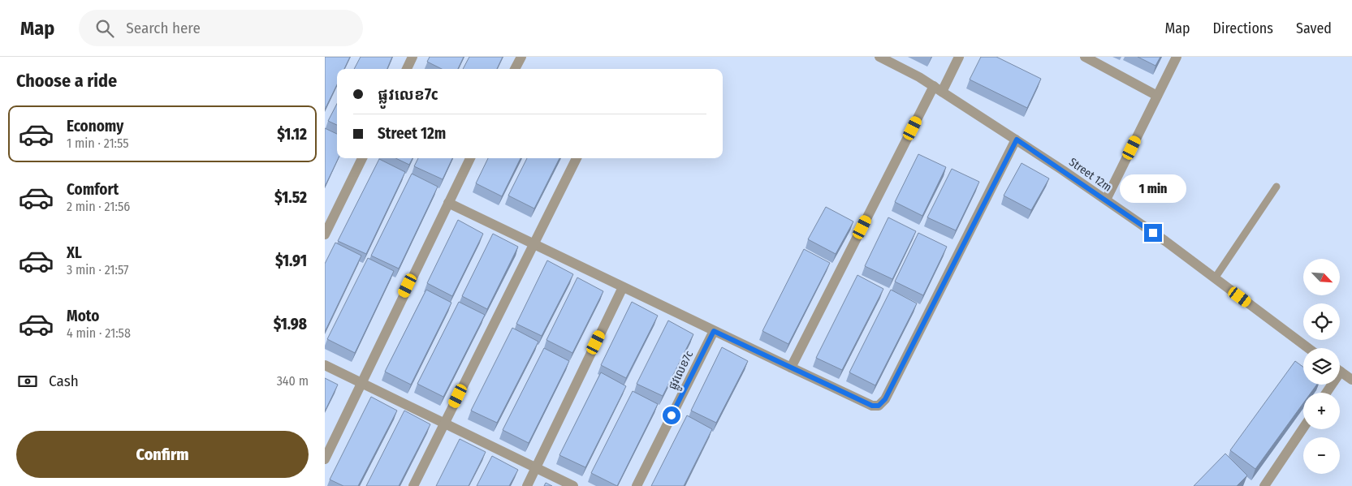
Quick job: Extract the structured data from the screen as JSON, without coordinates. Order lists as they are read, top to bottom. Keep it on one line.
{"streets":{"street":["Street 12m","ផ្លូវលេខ7c"]},"north":"bottom right","page":{"header":"Map","search":"Search here","nav":["Map","Directions","Saved"],"heading":"Choose a ride","banner":["ផ្លូវលេខ7c","Street 12m"],"list":[{"name":"Economy","note":"1 min · 21:55","value":"$1.12"},{"name":"Comfort","note":"2 min · 21:56","value":"$1.52"},{"name":"XL","note":"3 min · 21:57","value":"$1.91"},{"name":"Moto","note":"4 min · 21:58","value":"$1.98"}],"bubble":"1 min","map_buttons":["+","−"],"pay":["Cash","340 m"],"buttons":"Confirm"}}
